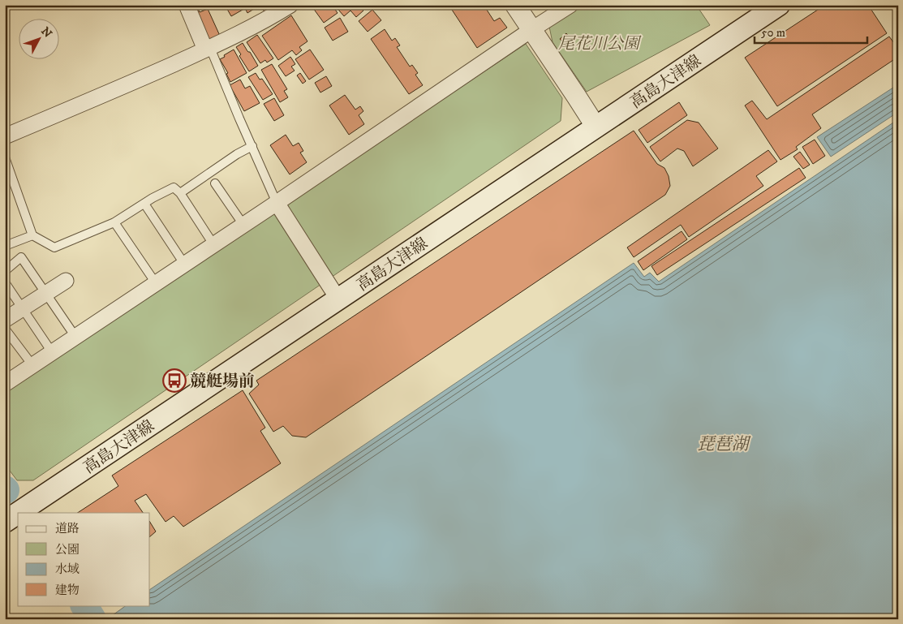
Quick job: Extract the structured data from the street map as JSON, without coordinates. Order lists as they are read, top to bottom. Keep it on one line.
{"streets":{"main road":["高島大津線"]},"water":["琵琶湖"],"parks":["尾花川公園"],"places":{"bus stop":["競艇場前"]},"legend":["道路","公園","水域","建物"],"scale_bar":"50 m","north":"top right"}
